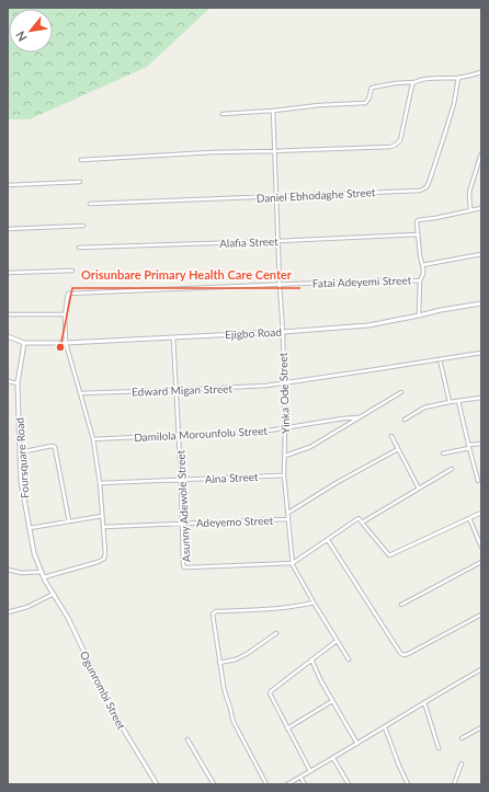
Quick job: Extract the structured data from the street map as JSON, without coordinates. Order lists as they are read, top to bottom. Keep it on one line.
{"streets":{"street":["Daniel Ebhodaghe Street","Alafia Street","Fatai Adeyemi Street","Ejigbo Road","Edward Migan Street","Yinka Ode Street","Damilola Morounfolu Street","Foursquare Road","Aina Street","Asunny Adewole Street","Adeyemo Street","Ogunrombi Street"]},"crossings":[["Daniel Ebhodaghe Street","Yinka Ode Street"],["Alafia Street","Fatai Adeyemi Street"],["Alafia Street","Yinka Ode Street"],["Fatai Adeyemi Street","Ejigbo Road"],["Fatai Adeyemi Street","Edward Migan Street"],["Fatai Adeyemi Street","Yinka Ode Street"],["Fatai Adeyemi Street","Damilola Morounfolu Street"],["Fatai Adeyemi Street","Foursquare Road"],["Fatai Adeyemi Street","Aina Street"],["Fatai Adeyemi Street","Adeyemo Street"],["Ejigbo Road","Yinka Ode Street"],["Ejigbo Road","Foursquare Road"],["Ejigbo Road","Asunny Adewole Street"],["Edward Migan Street","Yinka Ode Street"],["Edward Migan Street","Asunny Adewole Street"],["Yinka Ode Street","Damilola Morounfolu Street"],["Yinka Ode Street","Aina Street"],["Yinka Ode Street","Asunny Adewole Street"],["Yinka Ode Street","Adeyemo Street"],["Damilola Morounfolu Street","Asunny Adewole Street"],["Foursquare Road","Ogunrombi Street"],["Aina Street","Asunny Adewole Street"],["Asunny Adewole Street","Adeyemo Street"]],"places":["Orisunbare Primary Health Care Center"],"north":"bottom left"}
